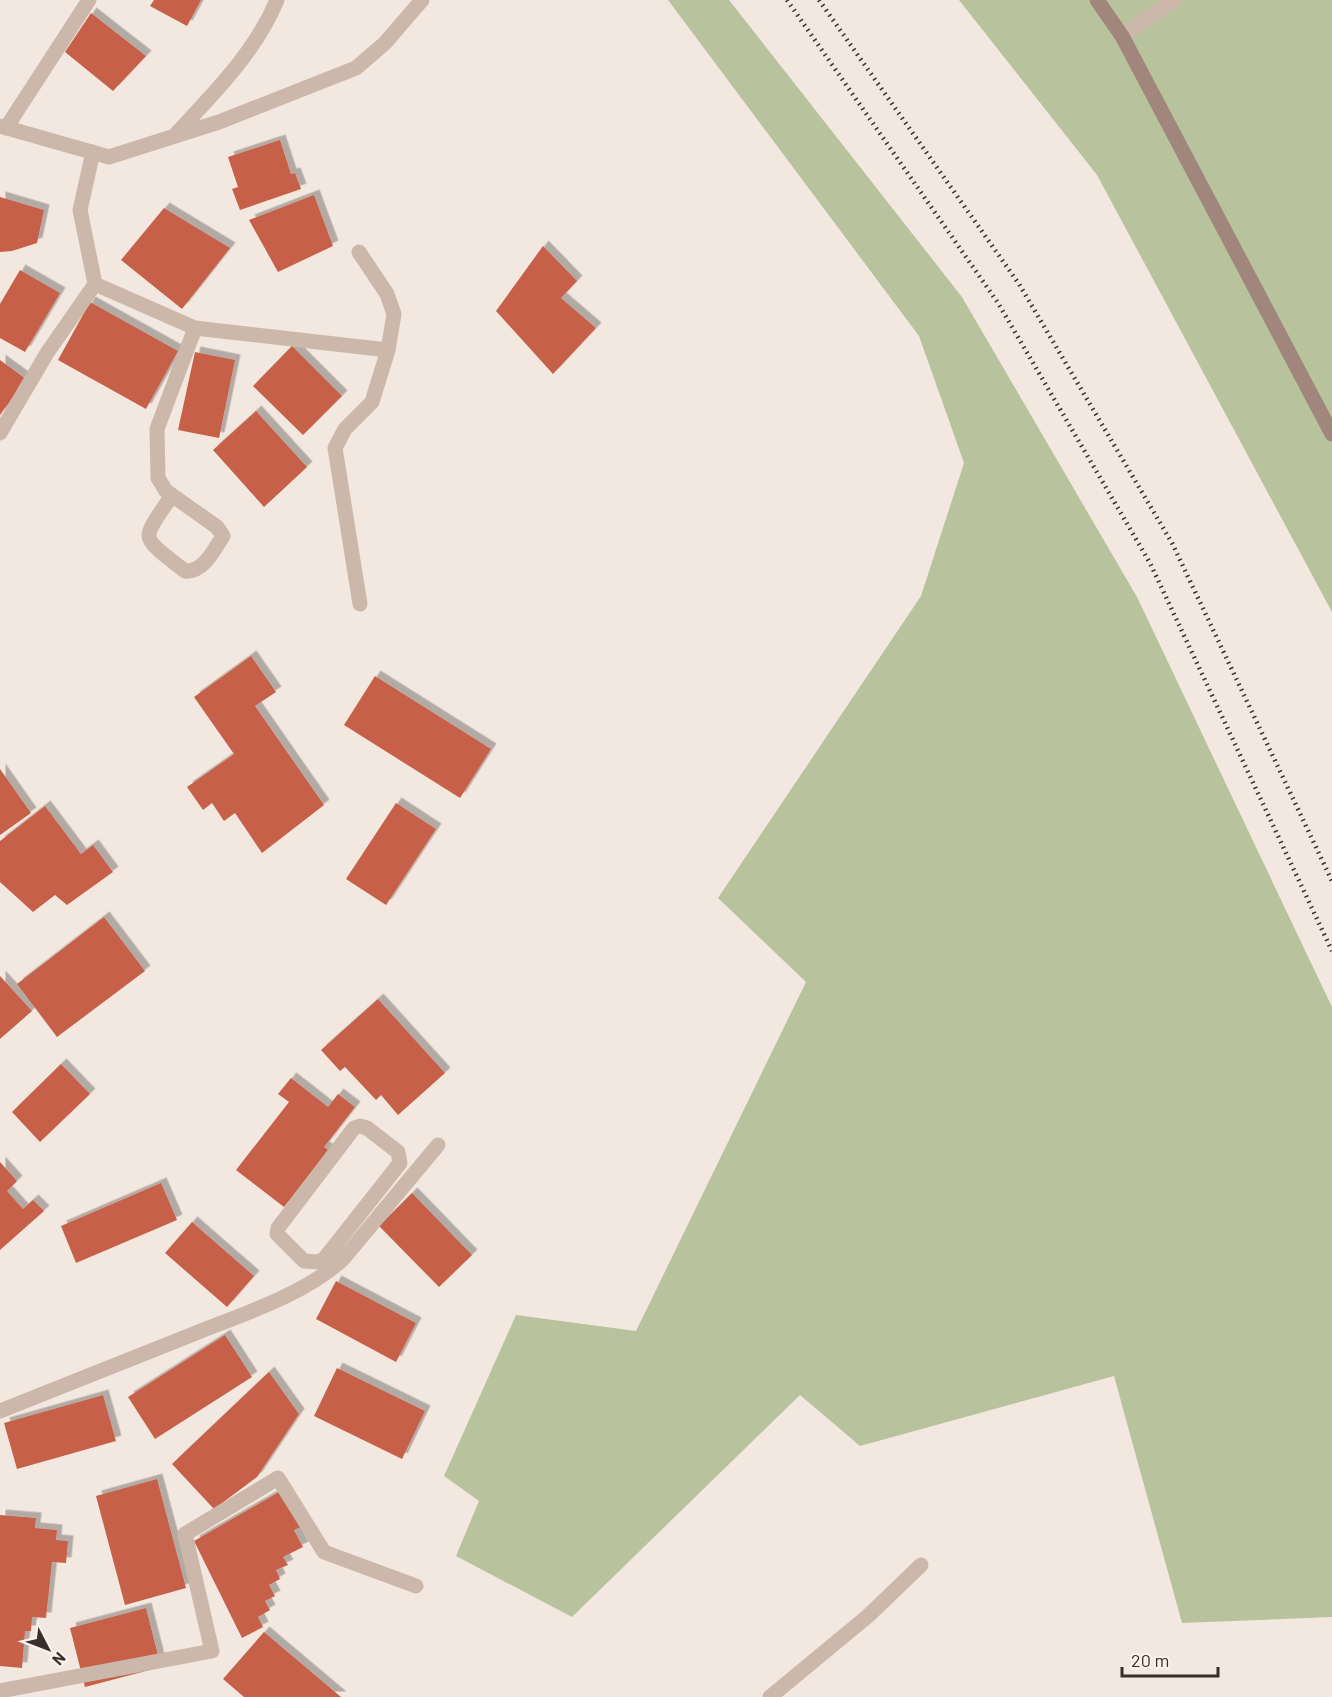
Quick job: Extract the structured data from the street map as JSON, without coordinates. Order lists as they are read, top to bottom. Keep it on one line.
{"scale_bar":"20 m","north":"bottom right"}
